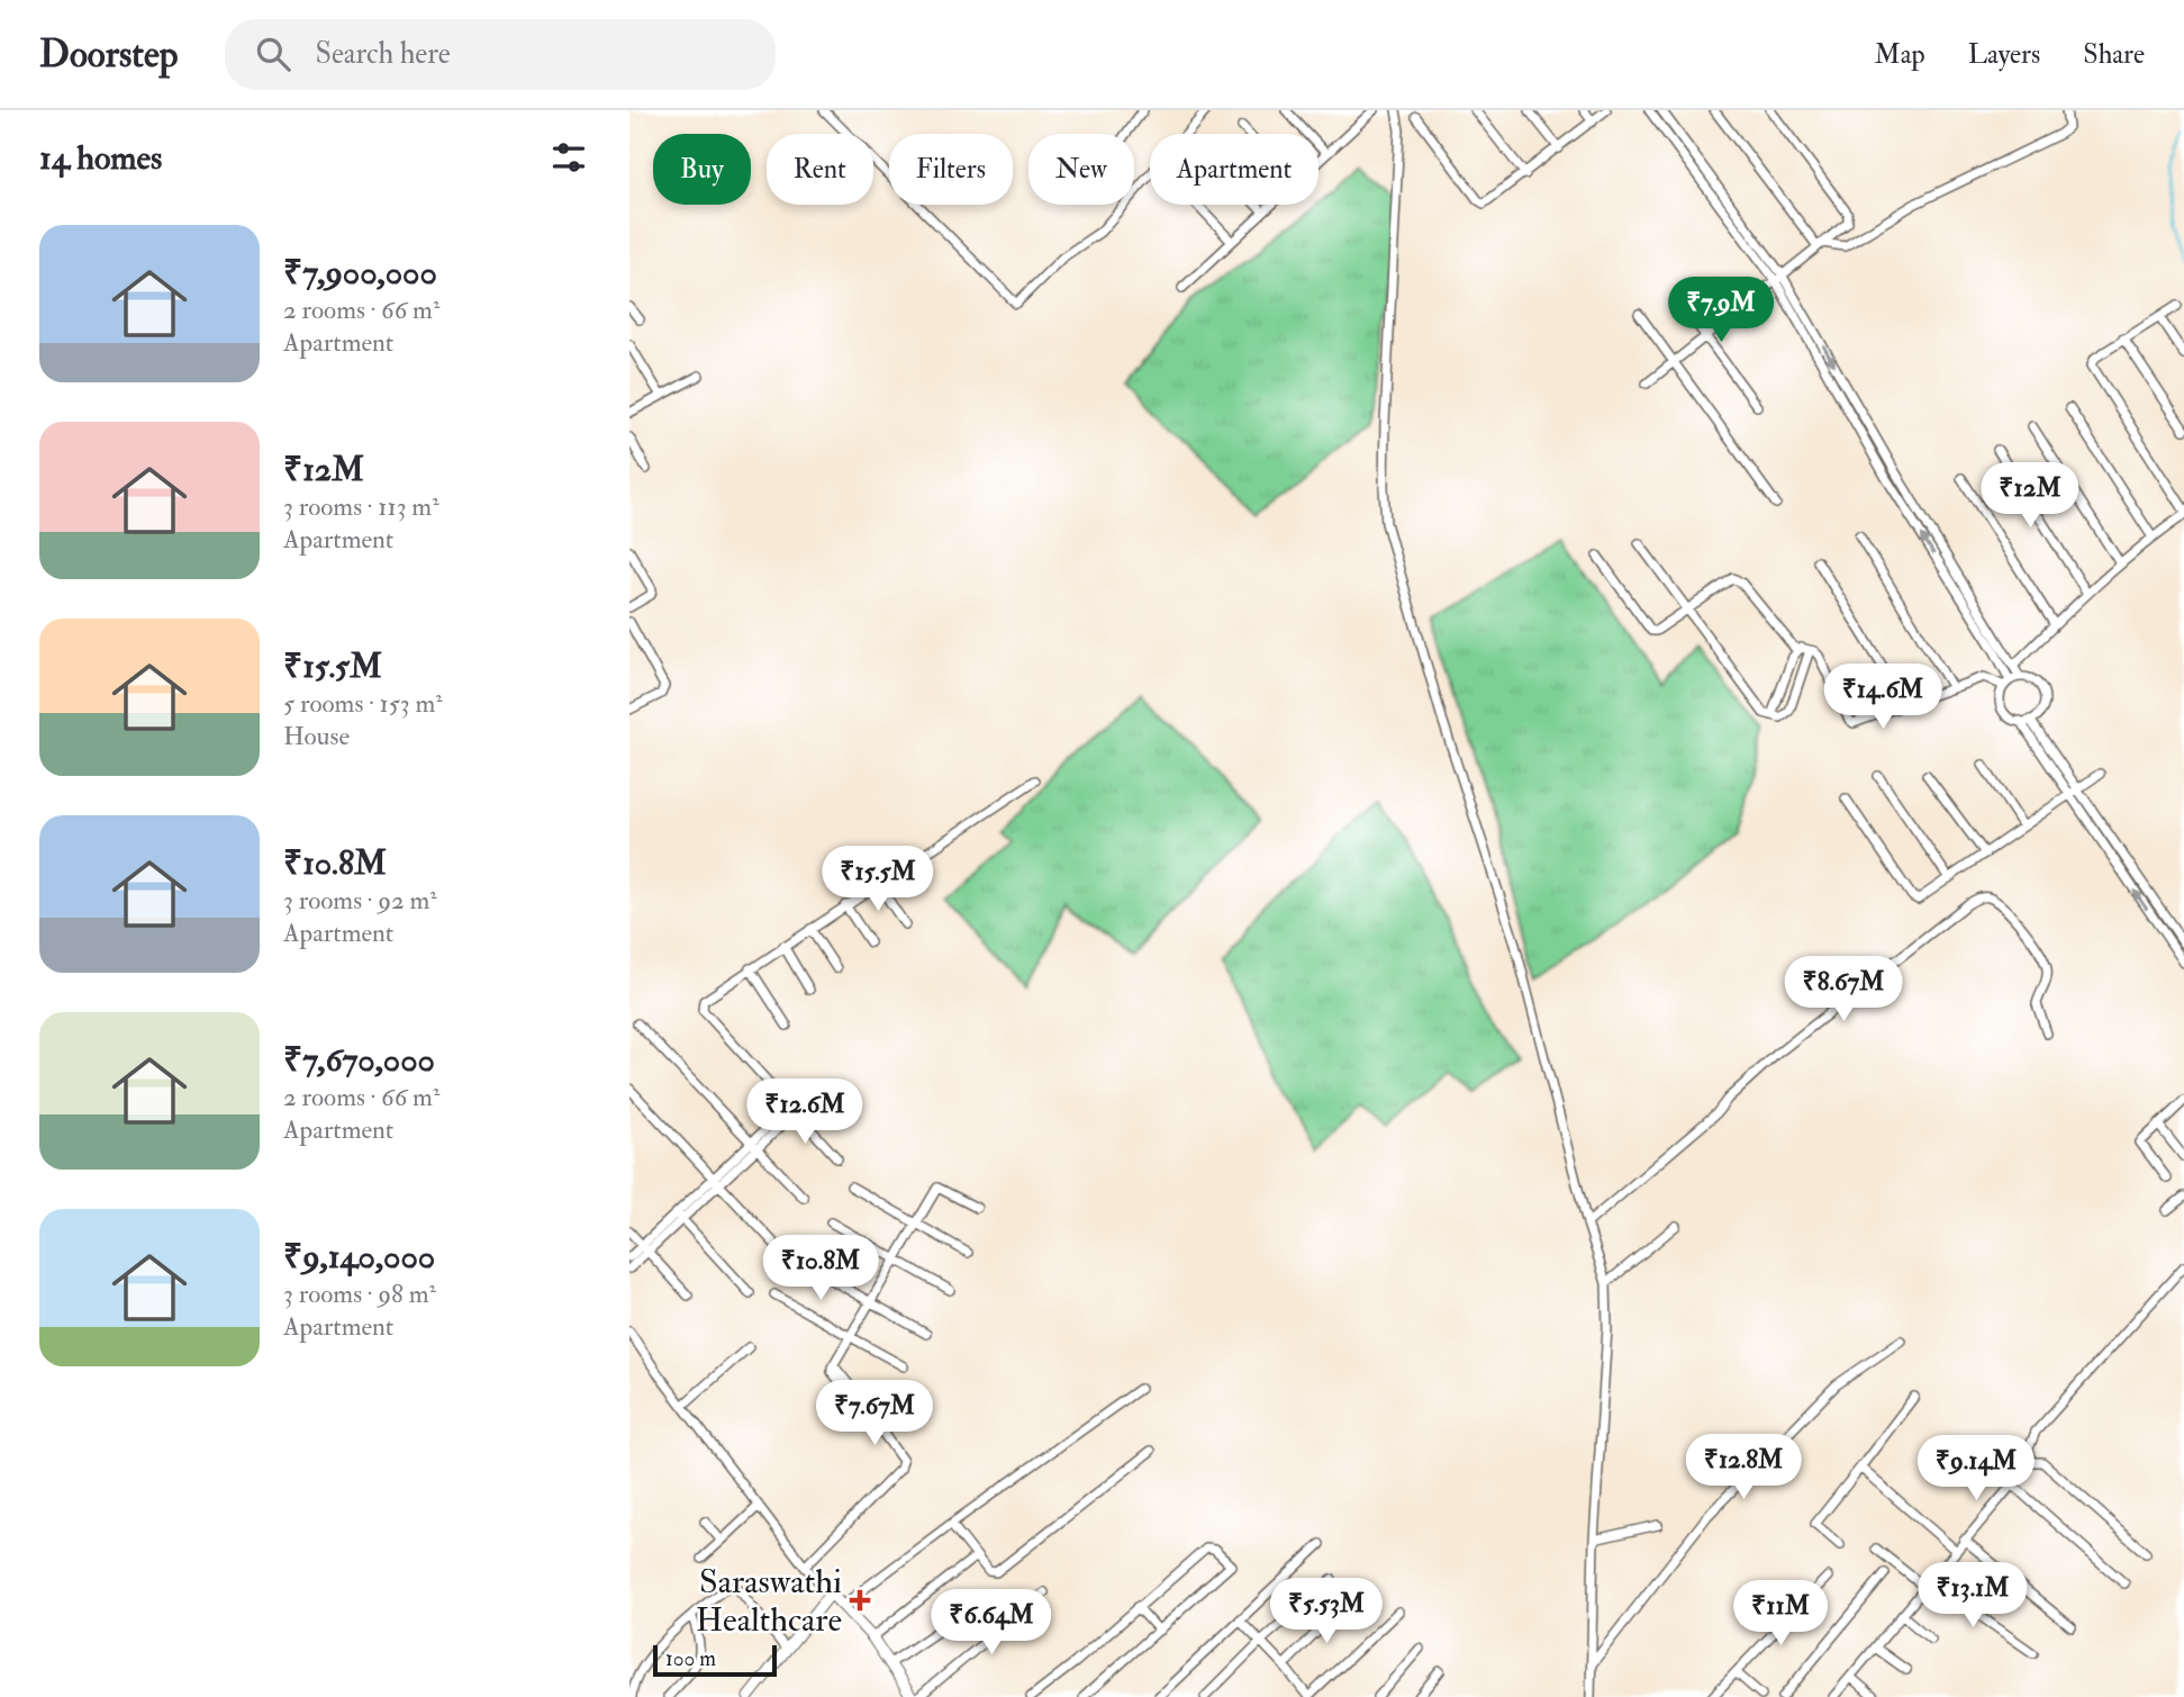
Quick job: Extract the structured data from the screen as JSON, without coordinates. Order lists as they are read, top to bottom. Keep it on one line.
{"places":{"health":["Saraswathi Healthcare"]},"scale_bar":"100 m","page":{"header":"Doorstep","search":"Search here","nav":["Map","Layers","Share"],"heading":"14 homes","chip":["Buy","Rent","Filters","New","Apartment"],"list":[{"name":"₹7,900,000","note":"2 rooms · 66 m² · Apartment"},{"name":"₹12M","note":"3 rooms · 113 m² · Apartment"},{"name":"₹15.5M","note":"5 rooms · 153 m² · House"},{"name":"₹10.8M","note":"3 rooms · 92 m² · Apartment"},{"name":"₹7,670,000","note":"2 rooms · 66 m² · Apartment"},{"name":"₹9,140,000","note":"3 rooms · 98 m² · Apartment"}],"price":["₹7.9M","₹12M","₹14.6M","₹15.5M","₹8.67M","₹12.6M","₹10.8M","₹7.67M","₹12.8M","₹9.14M","₹13.1M","₹5.53M","₹11M","₹6.64M"],"scale":"100 m"}}
